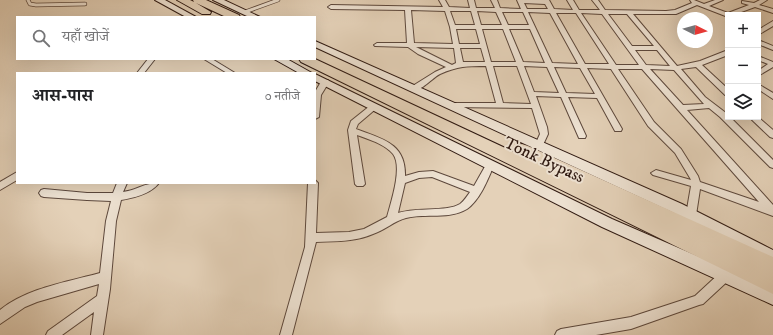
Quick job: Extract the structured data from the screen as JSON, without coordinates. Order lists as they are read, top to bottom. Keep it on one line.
{"streets":{"highway":["Tonk Bypass"]},"north":"right","page":{"map_buttons":["+","−"],"search":"यहाँ खोजें","heading":["आस-पास","0 नतीजे"]}}
